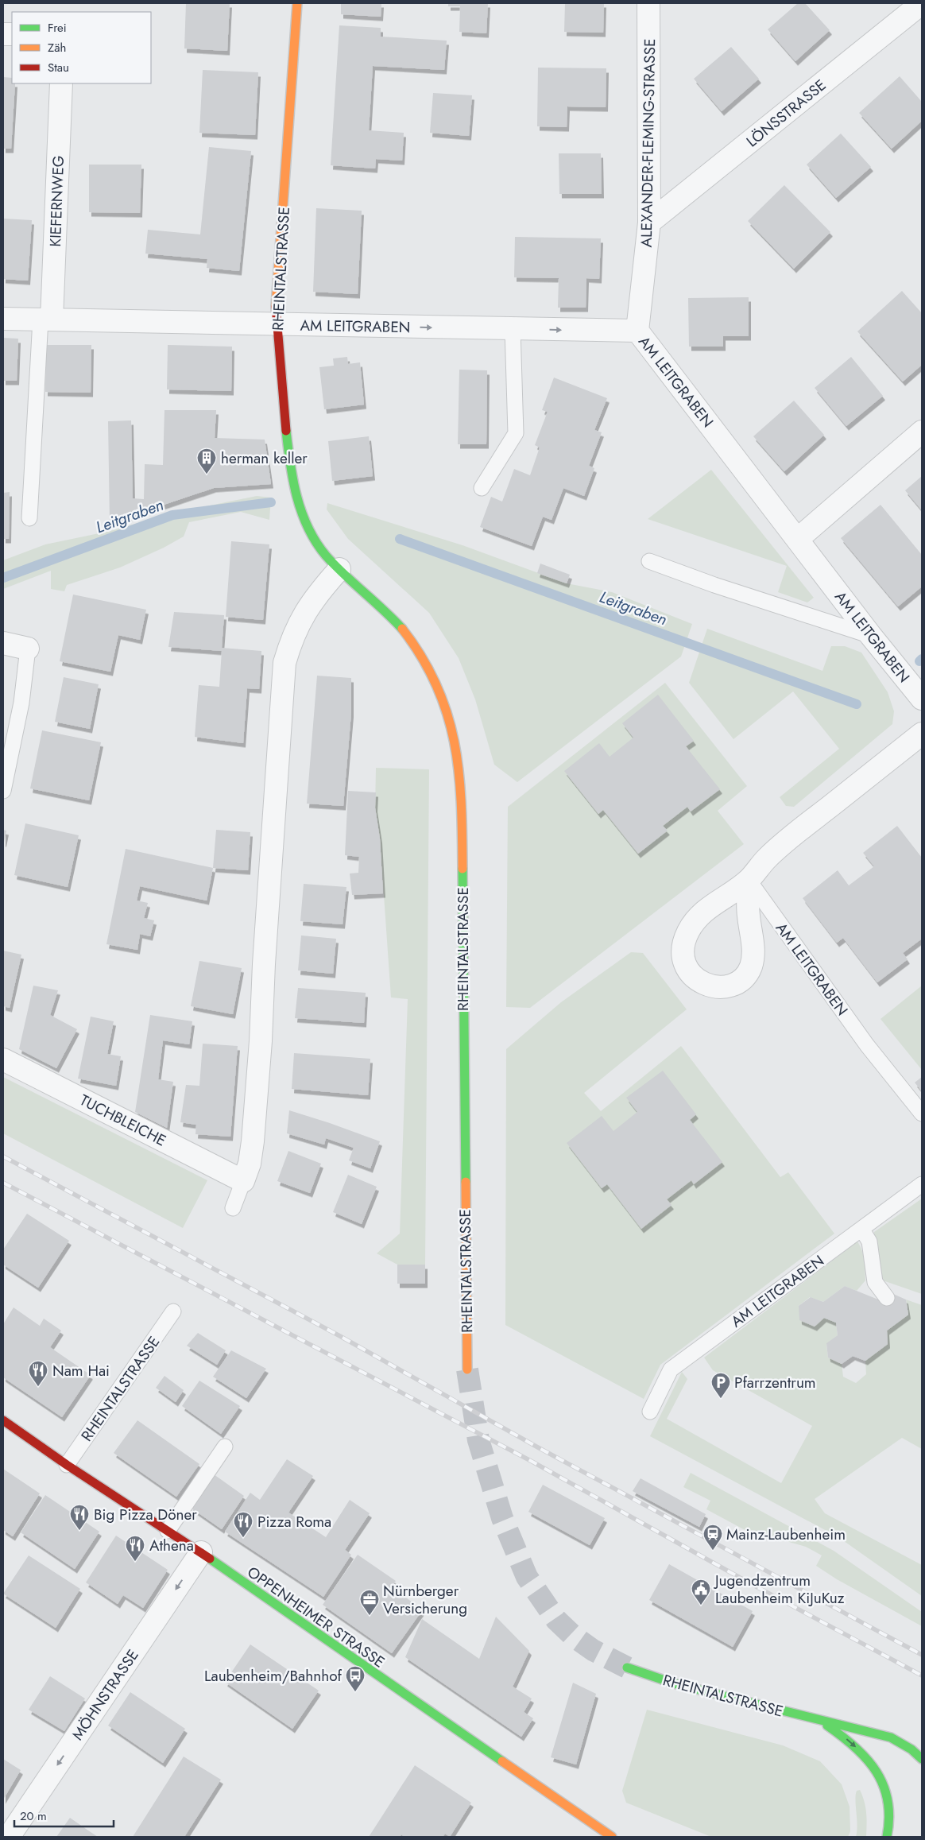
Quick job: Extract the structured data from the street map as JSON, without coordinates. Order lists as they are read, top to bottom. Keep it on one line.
{"streets":{"street":["LÖNSSTRASSE","ALEXANDER-FLEMING-STRASSE","KIEFERNWEG","RHEINTALSTRASSE","AM LEITGRABEN","TUCHBLEICHE","OPPENHEIMER STRASSE","MÖHNSTRASSE"]},"crossings":[["LÖNSSTRASSE","ALEXANDER-FLEMING-STRASSE"],["ALEXANDER-FLEMING-STRASSE","AM LEITGRABEN"],["RHEINTALSTRASSE","AM LEITGRABEN"],["RHEINTALSTRASSE","OPPENHEIMER STRASSE"],["OPPENHEIMER STRASSE","MÖHNSTRASSE"]],"one_way":["MÖHNSTRASSE"],"water":["Leitgraben"],"places":{"building":["herman keller"],"restaurant":["Nam Hai","Big Pizza Döner","Pizza Roma","Athena"],"parking":["Pfarrzentrum"],"station":["Mainz-Laubenheim"],"public building":["Jugendzentrum Laubenheim KiJuKuz"],"office":["Nürnberger Versicherung"],"bus stop":["Laubenheim/Bahnhof"]},"legend":["Frei","Zäh","Stau"],"scale_bar":"20 m"}
